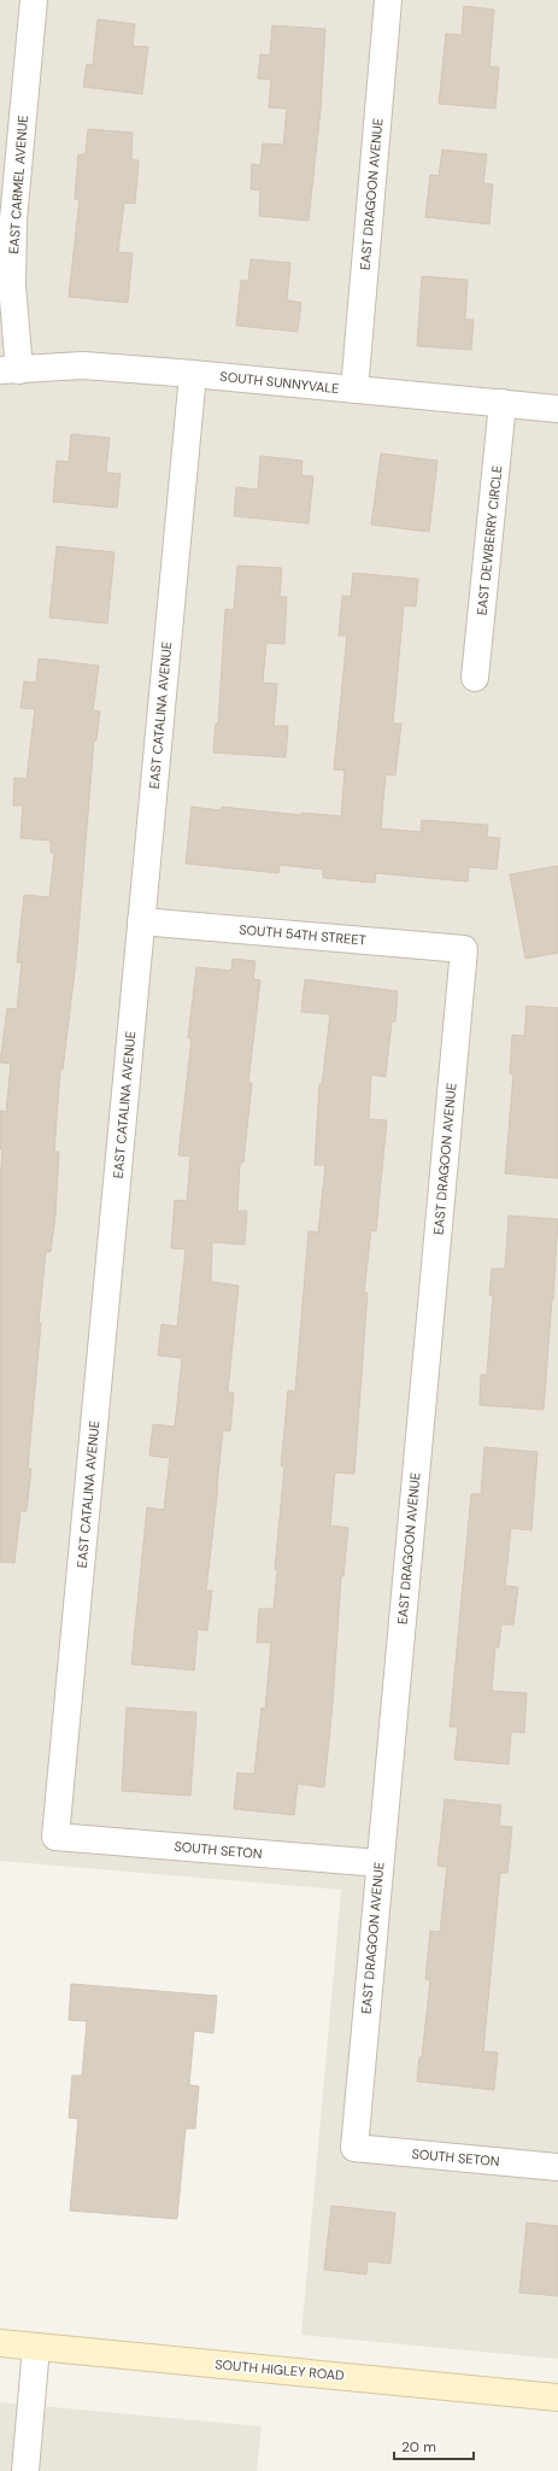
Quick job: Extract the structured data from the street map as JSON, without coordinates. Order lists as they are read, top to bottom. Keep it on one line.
{"streets":{"main road":["SOUTH HIGLEY ROAD"],"street":["EAST CARMEL AVENUE","EAST DRAGOON AVENUE","SOUTH SUNNYVALE","EAST DEWBERRY CIRCLE","EAST CATALINA AVENUE","SOUTH 54TH STREET","SOUTH SETON"]},"crossings":[["EAST CARMEL AVENUE","SOUTH SUNNYVALE"],["EAST DRAGOON AVENUE","SOUTH SUNNYVALE"],["EAST DRAGOON AVENUE","SOUTH 54TH STREET"],["EAST DRAGOON AVENUE","SOUTH SETON"],["SOUTH SUNNYVALE","EAST DEWBERRY CIRCLE"],["SOUTH SUNNYVALE","EAST CATALINA AVENUE"],["EAST CATALINA AVENUE","SOUTH 54TH STREET"],["EAST CATALINA AVENUE","SOUTH SETON"]],"scale_bar":"20 m"}
